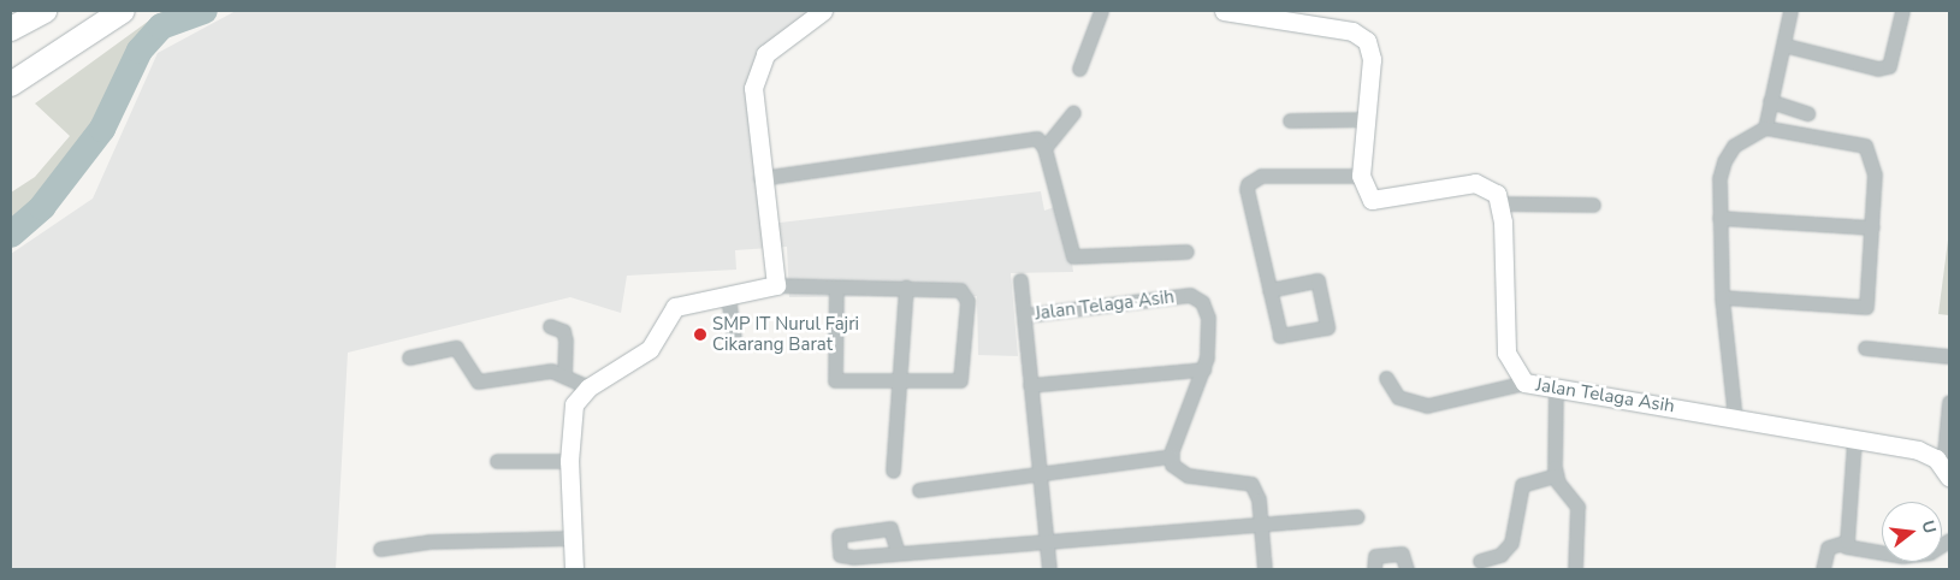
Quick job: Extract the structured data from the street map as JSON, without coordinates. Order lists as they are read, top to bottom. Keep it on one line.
{"streets":{"street":["Jalan Telaga Asih"]},"places":["SMP IT Nurul Fajri Cikarang Barat"],"north":"right"}
